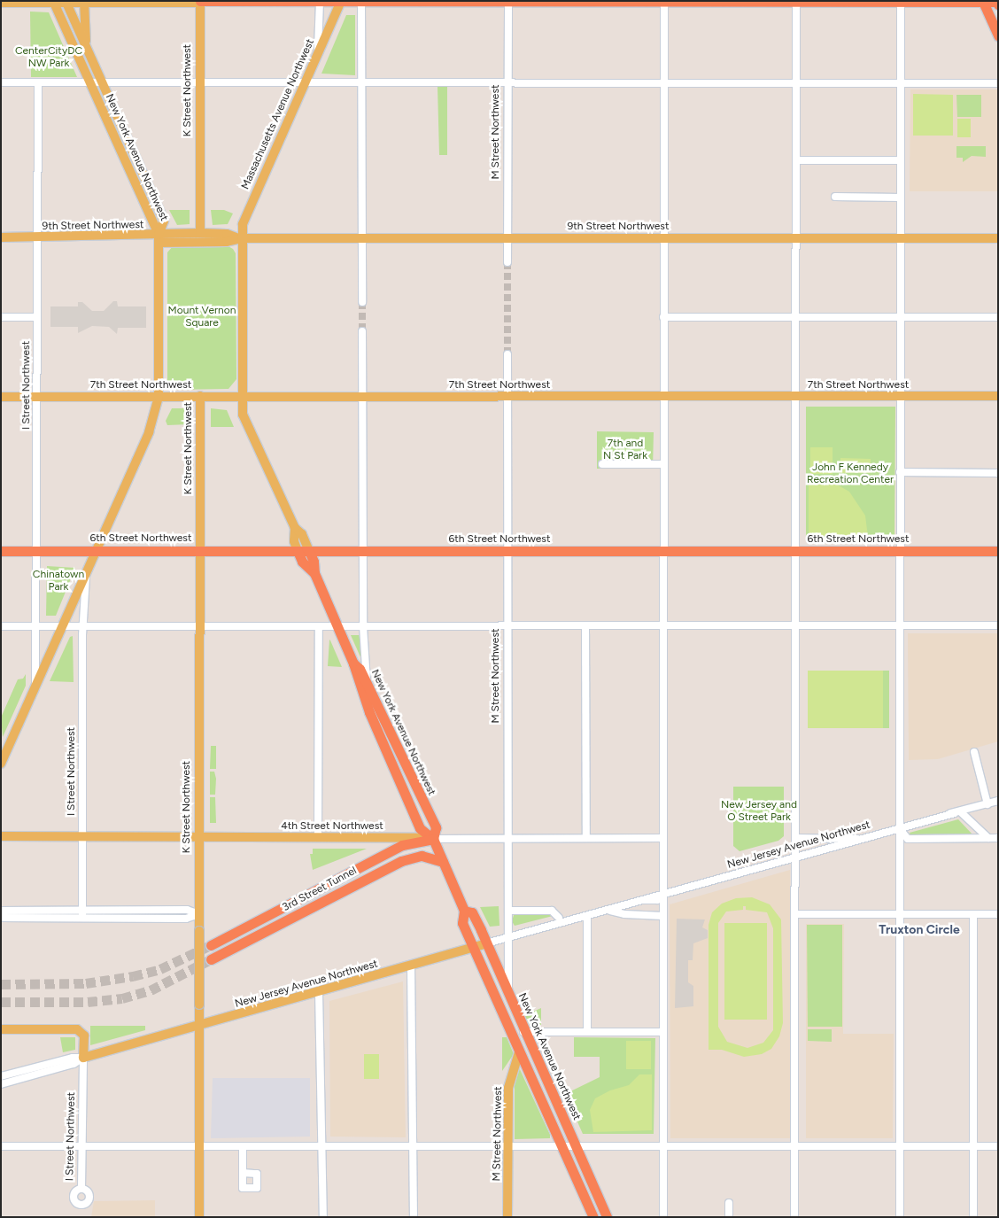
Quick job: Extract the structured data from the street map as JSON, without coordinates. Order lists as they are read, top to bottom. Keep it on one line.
{"streets":{"highway":["New York Avenue Northwest","6th Street Northwest","3rd Street Tunnel"],"main road":["K Street Northwest","Massachusetts Avenue Northwest","M Street Northwest","9th Street Northwest","7th Street Northwest","4th Street Northwest","New Jersey Avenue Northwest"],"street":["I Street Northwest"]},"crossings":[["K Street Northwest","9th Street Northwest"],["K Street Northwest","7th Street Northwest"],["K Street Northwest","6th Street Northwest"],["K Street Northwest","4th Street Northwest"],["K Street Northwest","New Jersey Avenue Northwest"],["Massachusetts Avenue Northwest","New York Avenue Northwest"],["Massachusetts Avenue Northwest","9th Street Northwest"],["Massachusetts Avenue Northwest","7th Street Northwest"],["M Street Northwest","New York Avenue Northwest"],["M Street Northwest","9th Street Northwest"],["M Street Northwest","7th Street Northwest"],["M Street Northwest","6th Street Northwest"],["M Street Northwest","4th Street Northwest"],["M Street Northwest","New Jersey Avenue Northwest"],["New York Avenue Northwest","9th Street Northwest"],["New York Avenue Northwest","7th Street Northwest"],["New York Avenue Northwest","6th Street Northwest"],["New York Avenue Northwest","4th Street Northwest"],["New York Avenue Northwest","New Jersey Avenue Northwest"],["New York Avenue Northwest","3rd Street Tunnel"],["9th Street Northwest","I Street Northwest"],["I Street Northwest","7th Street Northwest"],["I Street Northwest","6th Street Northwest"],["I Street Northwest","4th Street Northwest"],["I Street Northwest","New Jersey Avenue Northwest"],["4th Street Northwest","3rd Street Tunnel"]],"districts":["Truxton Circle"],"parks":["CenterCityDC NW Park","Mount Vernon Square","7th and N St Park","John F Kennedy Recreation Center","Chinatown Park","New Jersey and O Street Park"]}
